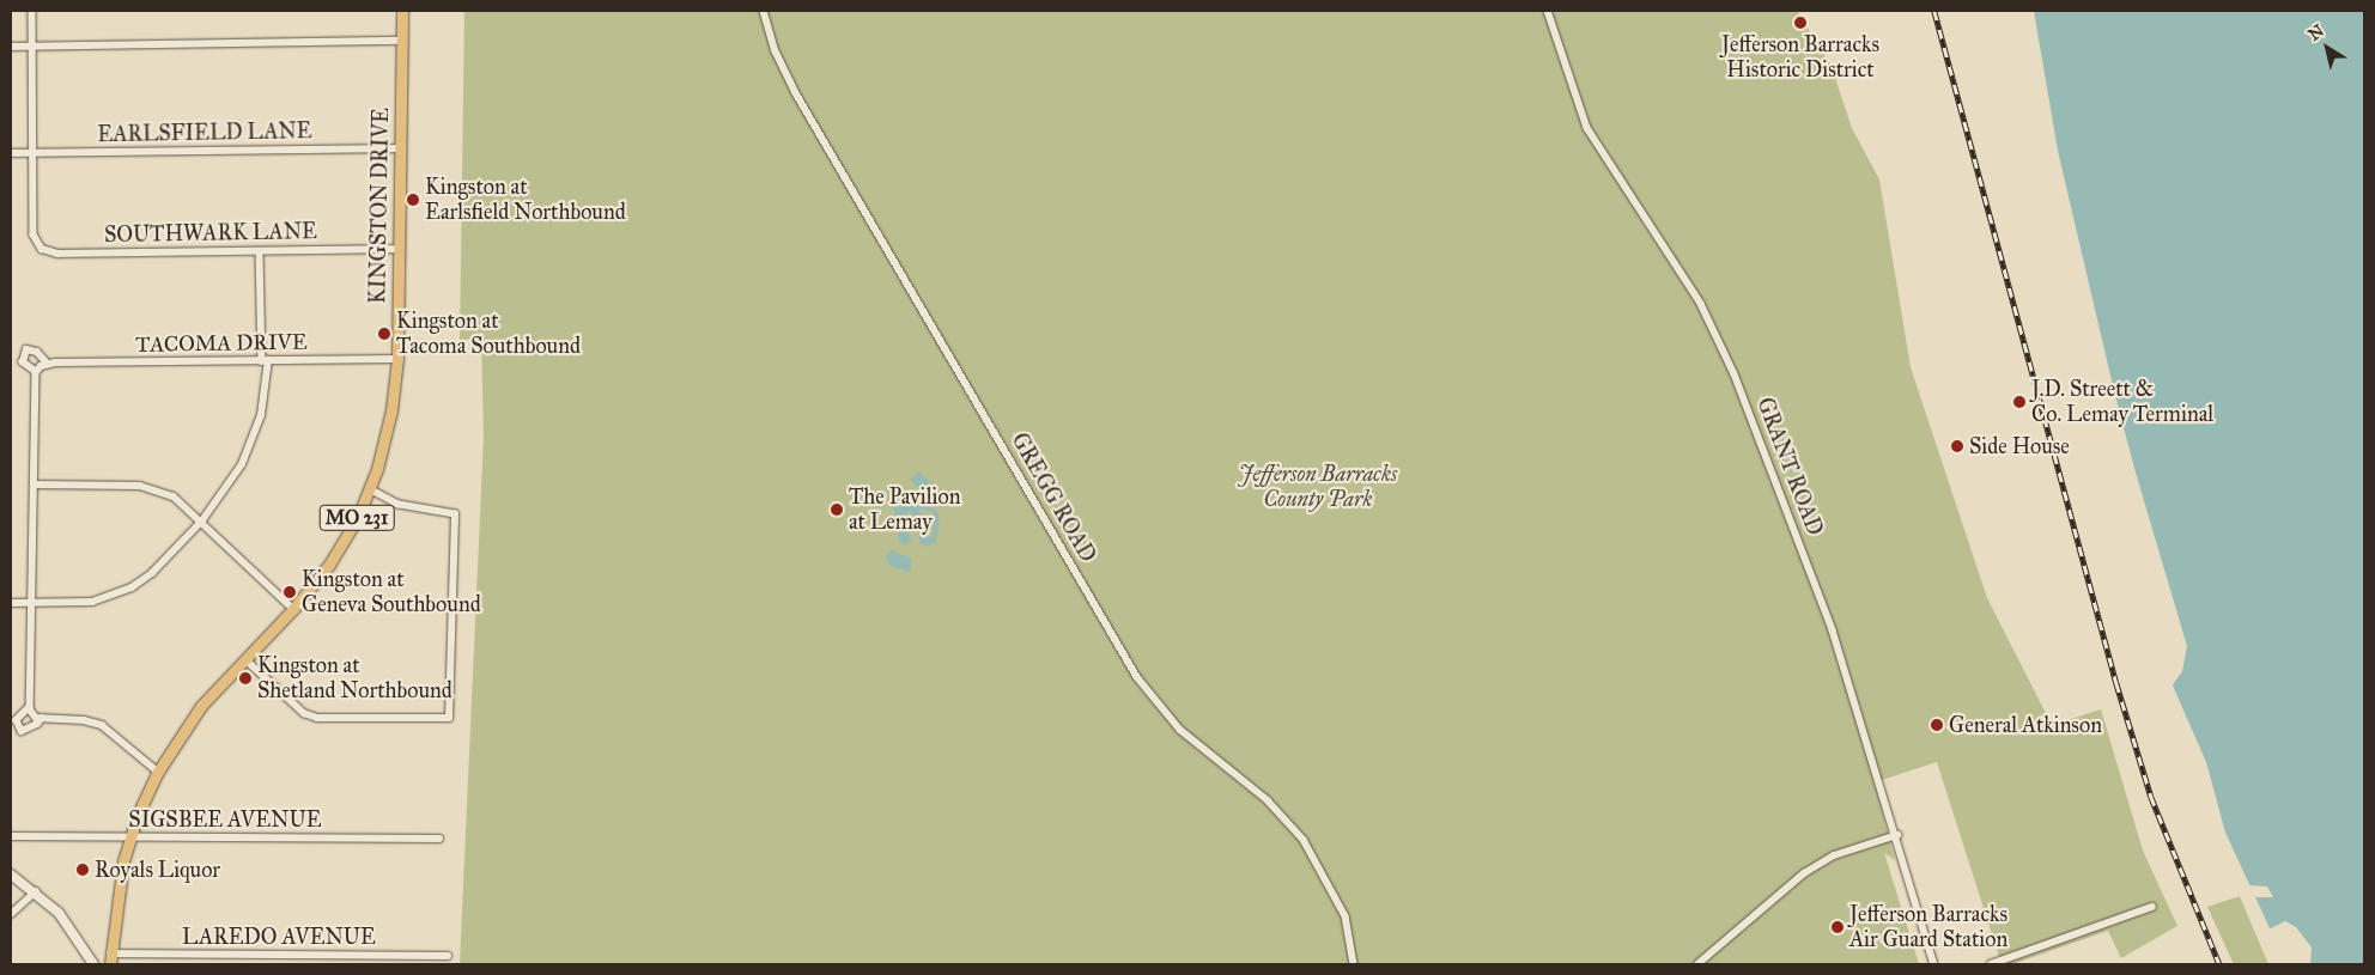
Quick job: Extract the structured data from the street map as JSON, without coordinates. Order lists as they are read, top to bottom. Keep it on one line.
{"streets":{"main road":["KINGSTON DRIVE","MO 231"],"street":["EARLSFIELD LANE","SOUTHWARK LANE","TACOMA DRIVE","GRANT ROAD","GREGG ROAD","SIGSBEE AVENUE","LAREDO AVENUE"]},"crossings":[["EARLSFIELD LANE","KINGSTON DRIVE"],["EARLSFIELD LANE","SOUTHWARK LANE"],["KINGSTON DRIVE","SOUTHWARK LANE"],["KINGSTON DRIVE","TACOMA DRIVE"],["KINGSTON DRIVE","SIGSBEE AVENUE"],["KINGSTON DRIVE","LAREDO AVENUE"]],"parks":["Jefferson Barracks County Park"],"places":["Jefferson Barracks Historic District","Kingston at Earlsfield Northbound","Kingston at Tacoma Southbound","J.D. Streett & Co. Lemay Terminal","Side House","The Pavilion at Lemay","Kingston at Geneva Southbound","Kingston at Shetland Northbound","General Atkinson","Royals Liquor","Jefferson Barracks Air Guard Station"],"north":"top left"}
